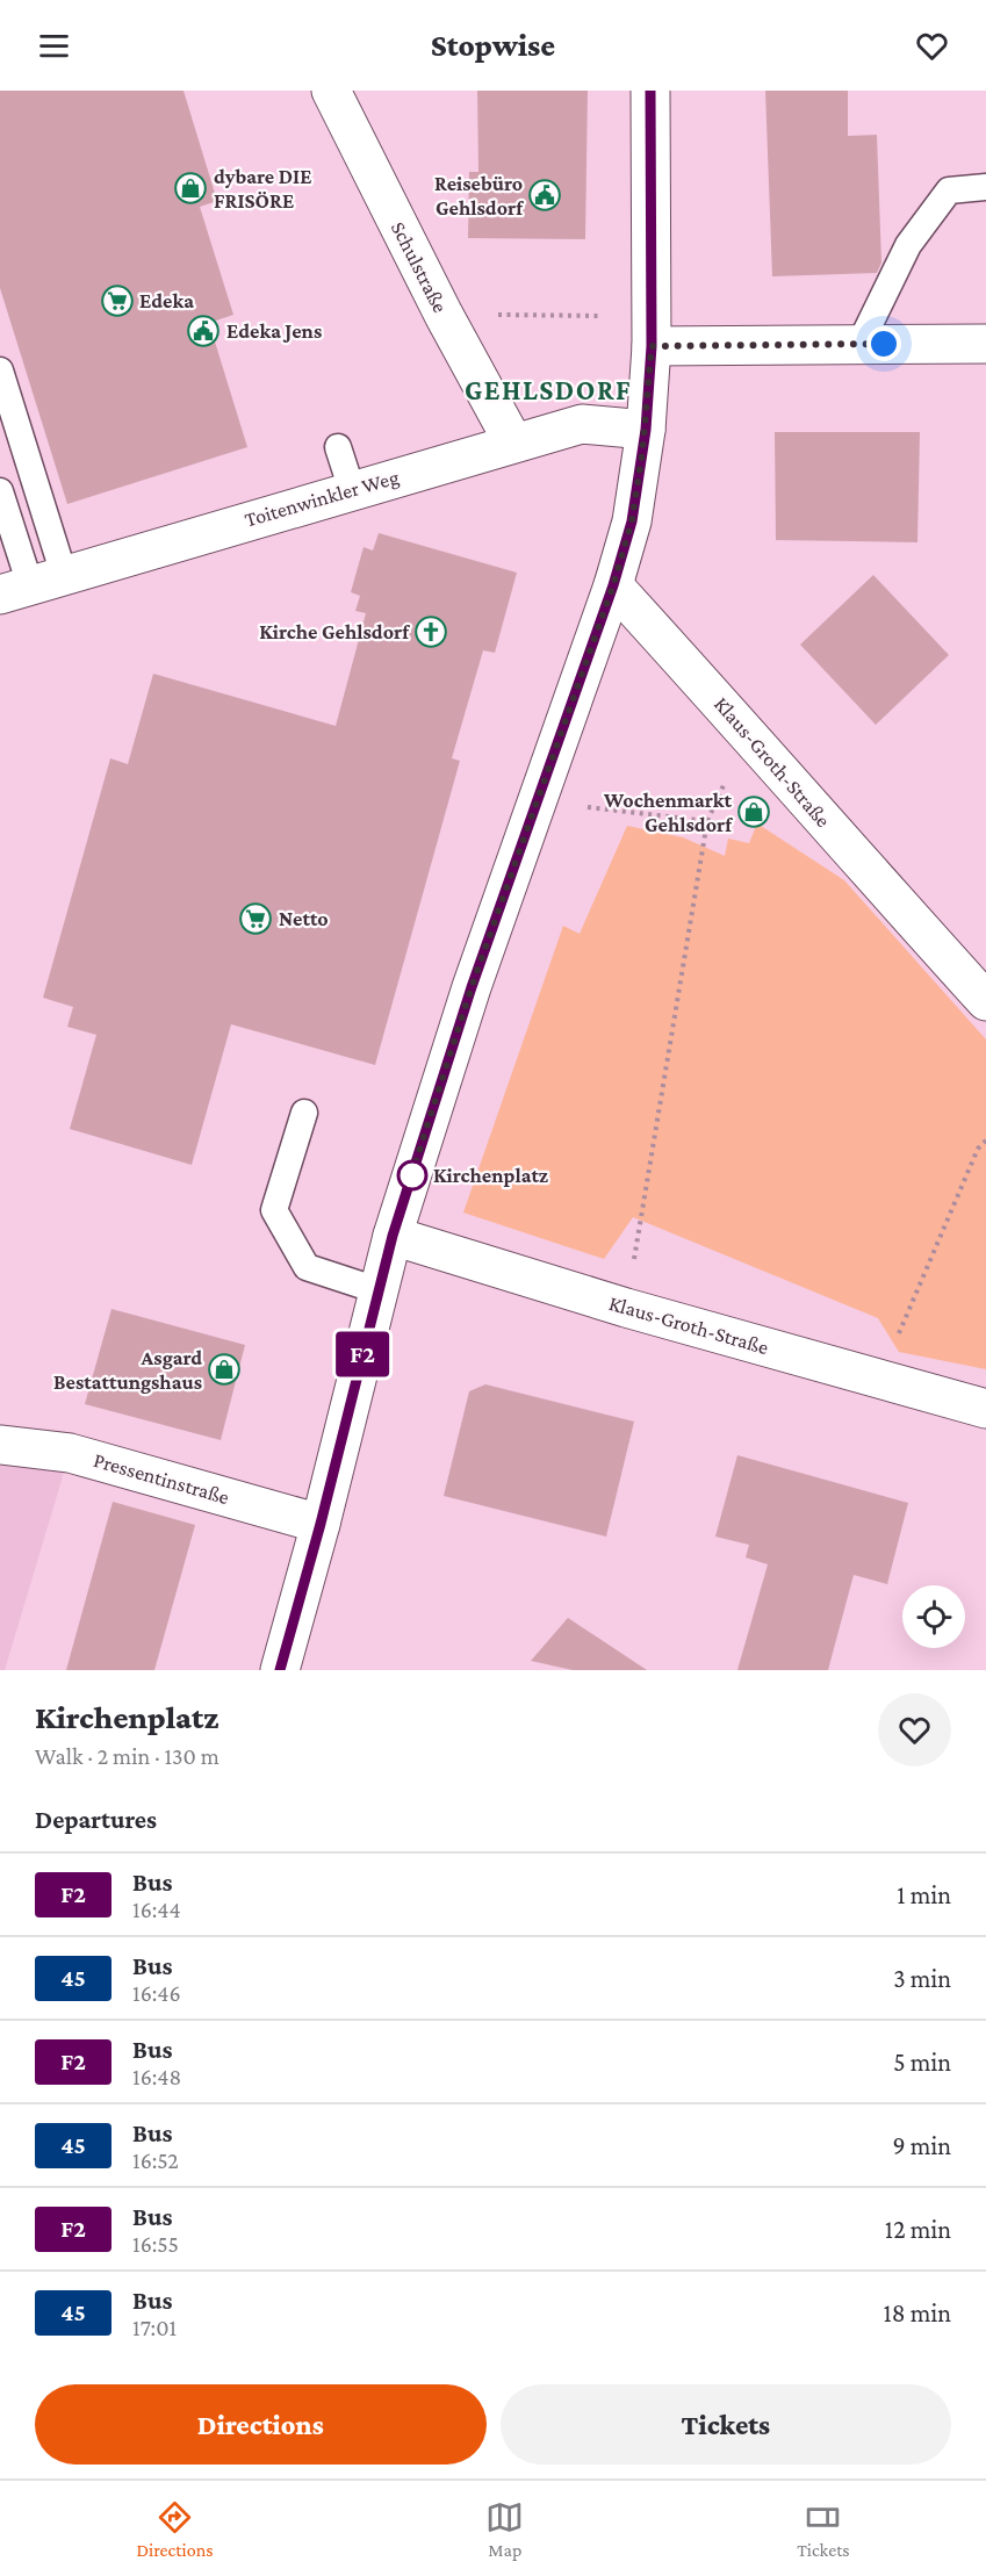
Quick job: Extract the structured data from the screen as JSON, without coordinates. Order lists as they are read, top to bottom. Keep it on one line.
{"streets":{"street":["Schulstraße","Toitenwinkler Weg","Klaus-Groth-Straße","Pressentinstraße"]},"crossings":[["Schulstraße","Toitenwinkler Weg"]],"districts":["GEHLSDORF"],"places":{"shop":["dybare DIE FRISÖRE","Wochenmarkt Gehlsdorf","Asgard Bestattungshaus"],"public building":["Reisebüro Gehlsdorf","Edeka Jens"],"supermarket":["Edeka","Netto"],"church":["Kirche Gehlsdorf"],"other":["Kirchenplatz"]},"lines":["bus line F2"],"page":{"header":"Stopwise","on_map":"F2","heading":[["Kirchenplatz","Walk · 2 min · 130 m"],"Departures"],"list":[{"mark":"F2","name":"Bus","note":"16:44","value":"1 min"},{"mark":"45","name":"Bus","note":"16:46","value":"3 min"},{"mark":"F2","name":"Bus","note":"16:48","value":"5 min"},{"mark":"45","name":"Bus","note":"16:52","value":"9 min"},{"mark":"F2","name":"Bus","note":"16:55","value":"12 min"},{"mark":"45","name":"Bus","note":"17:01","value":"18 min"}],"buttons":["Directions","Tickets"],"tabs":["Directions","Map","Tickets"]}}
